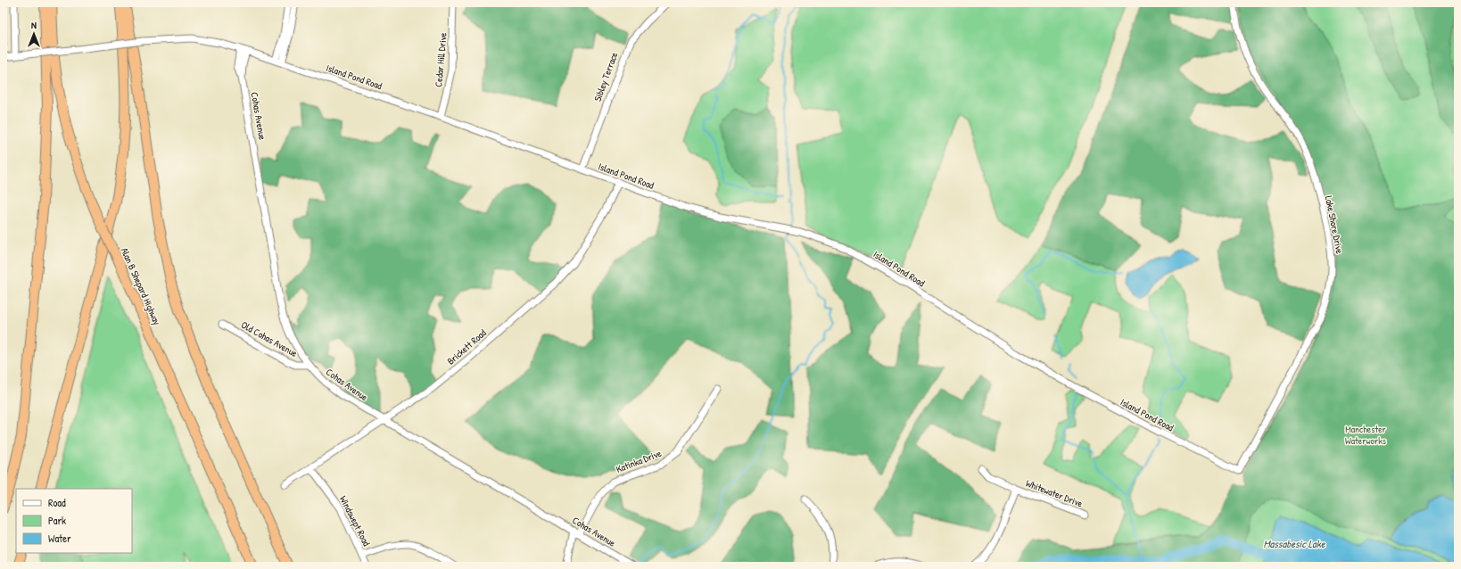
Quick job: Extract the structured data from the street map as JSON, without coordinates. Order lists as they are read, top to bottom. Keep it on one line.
{"streets":{"highway":["Alan B Shepard Highway"],"street":["Cedar Hill Drive","Island Pond Road","Sibley Terrace","Cohas Avenue","Lake Shore Drive","Old Cohas Avenue","Brickett Road","Katinka Drive","Whitewater Drive","Windswept Road"]},"crossings":[["Cedar Hill Drive","Island Pond Road"],["Island Pond Road","Sibley Terrace"],["Island Pond Road","Cohas Avenue"],["Island Pond Road","Lake Shore Drive"],["Island Pond Road","Brickett Road"],["Cohas Avenue","Old Cohas Avenue"],["Cohas Avenue","Brickett Road"],["Cohas Avenue","Katinka Drive"],["Brickett Road","Windswept Road"]],"water":["Massabesic Lake"],"parks":["Manchester Waterworks"],"legend":["Road","Park","Water"],"north":"top"}
